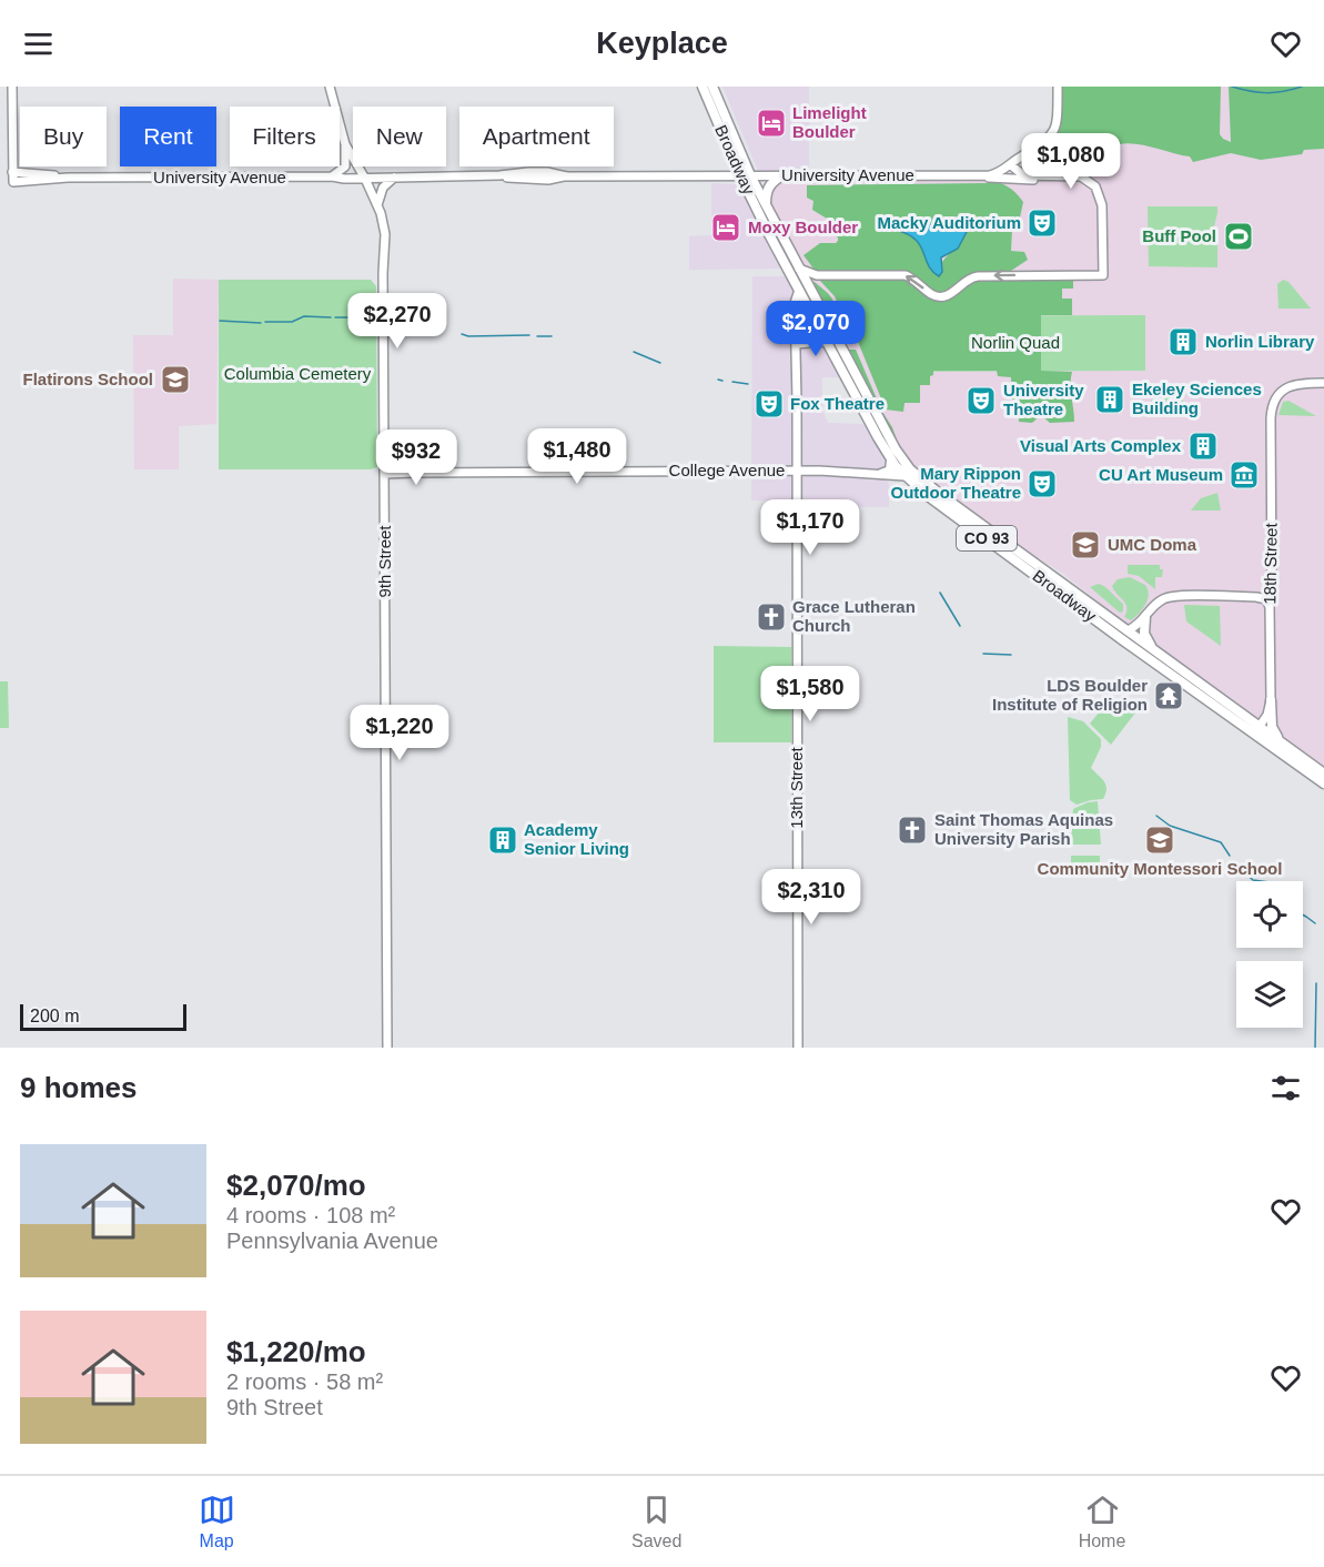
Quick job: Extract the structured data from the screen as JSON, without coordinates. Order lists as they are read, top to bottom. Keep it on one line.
{"streets":{"main road":["Broadway","CO 93"],"street":["University Avenue","College Avenue","9th Street","18th Street","13th Street"]},"crossings":[["Broadway","University Avenue"],["Broadway","College Avenue"],["Broadway","18th Street"],["Broadway","13th Street"],["University Avenue","9th Street"],["College Avenue","9th Street"],["College Avenue","13th Street"]],"parks":["Norlin Quad","Columbia Cemetery"],"places":{"hotel":["Limelight Boulder","Moxy Boulder"],"theatre":["Macky Auditorium","University Theatre","Fox Theatre","Mary Rippon Outdoor Theatre"],"sports":["Buff Pool"],"building":["Norlin Library","Ekeley Sciences Building","Visual Arts Complex","Academy Senior Living"],"school or university":["Flatirons School","UMC Doma","Community Montessori School"],"museum":["CU Art Museum"],"church":["Grace Lutheran Church","Saint Thomas Aquinas University Parish"],"temple":["LDS Boulder Institute of Religion"]},"scale_bar":"200 m","page":{"header":"Keyplace","chip":["Buy","Rent","Filters","New","Apartment"],"price":["$1,080","$2,270","$2,070","$1,480","$932","$1,170","$1,580","$1,220","$2,310"],"scale":"200 m","heading":"9 homes","list":[{"name":"$2,070/mo","note":"4 rooms · 108 m² · Pennsylvania Avenue"},{"name":"$1,220/mo","note":"2 rooms · 58 m² · 9th Street"}],"tabs":["Map","Saved","Home"]}}
